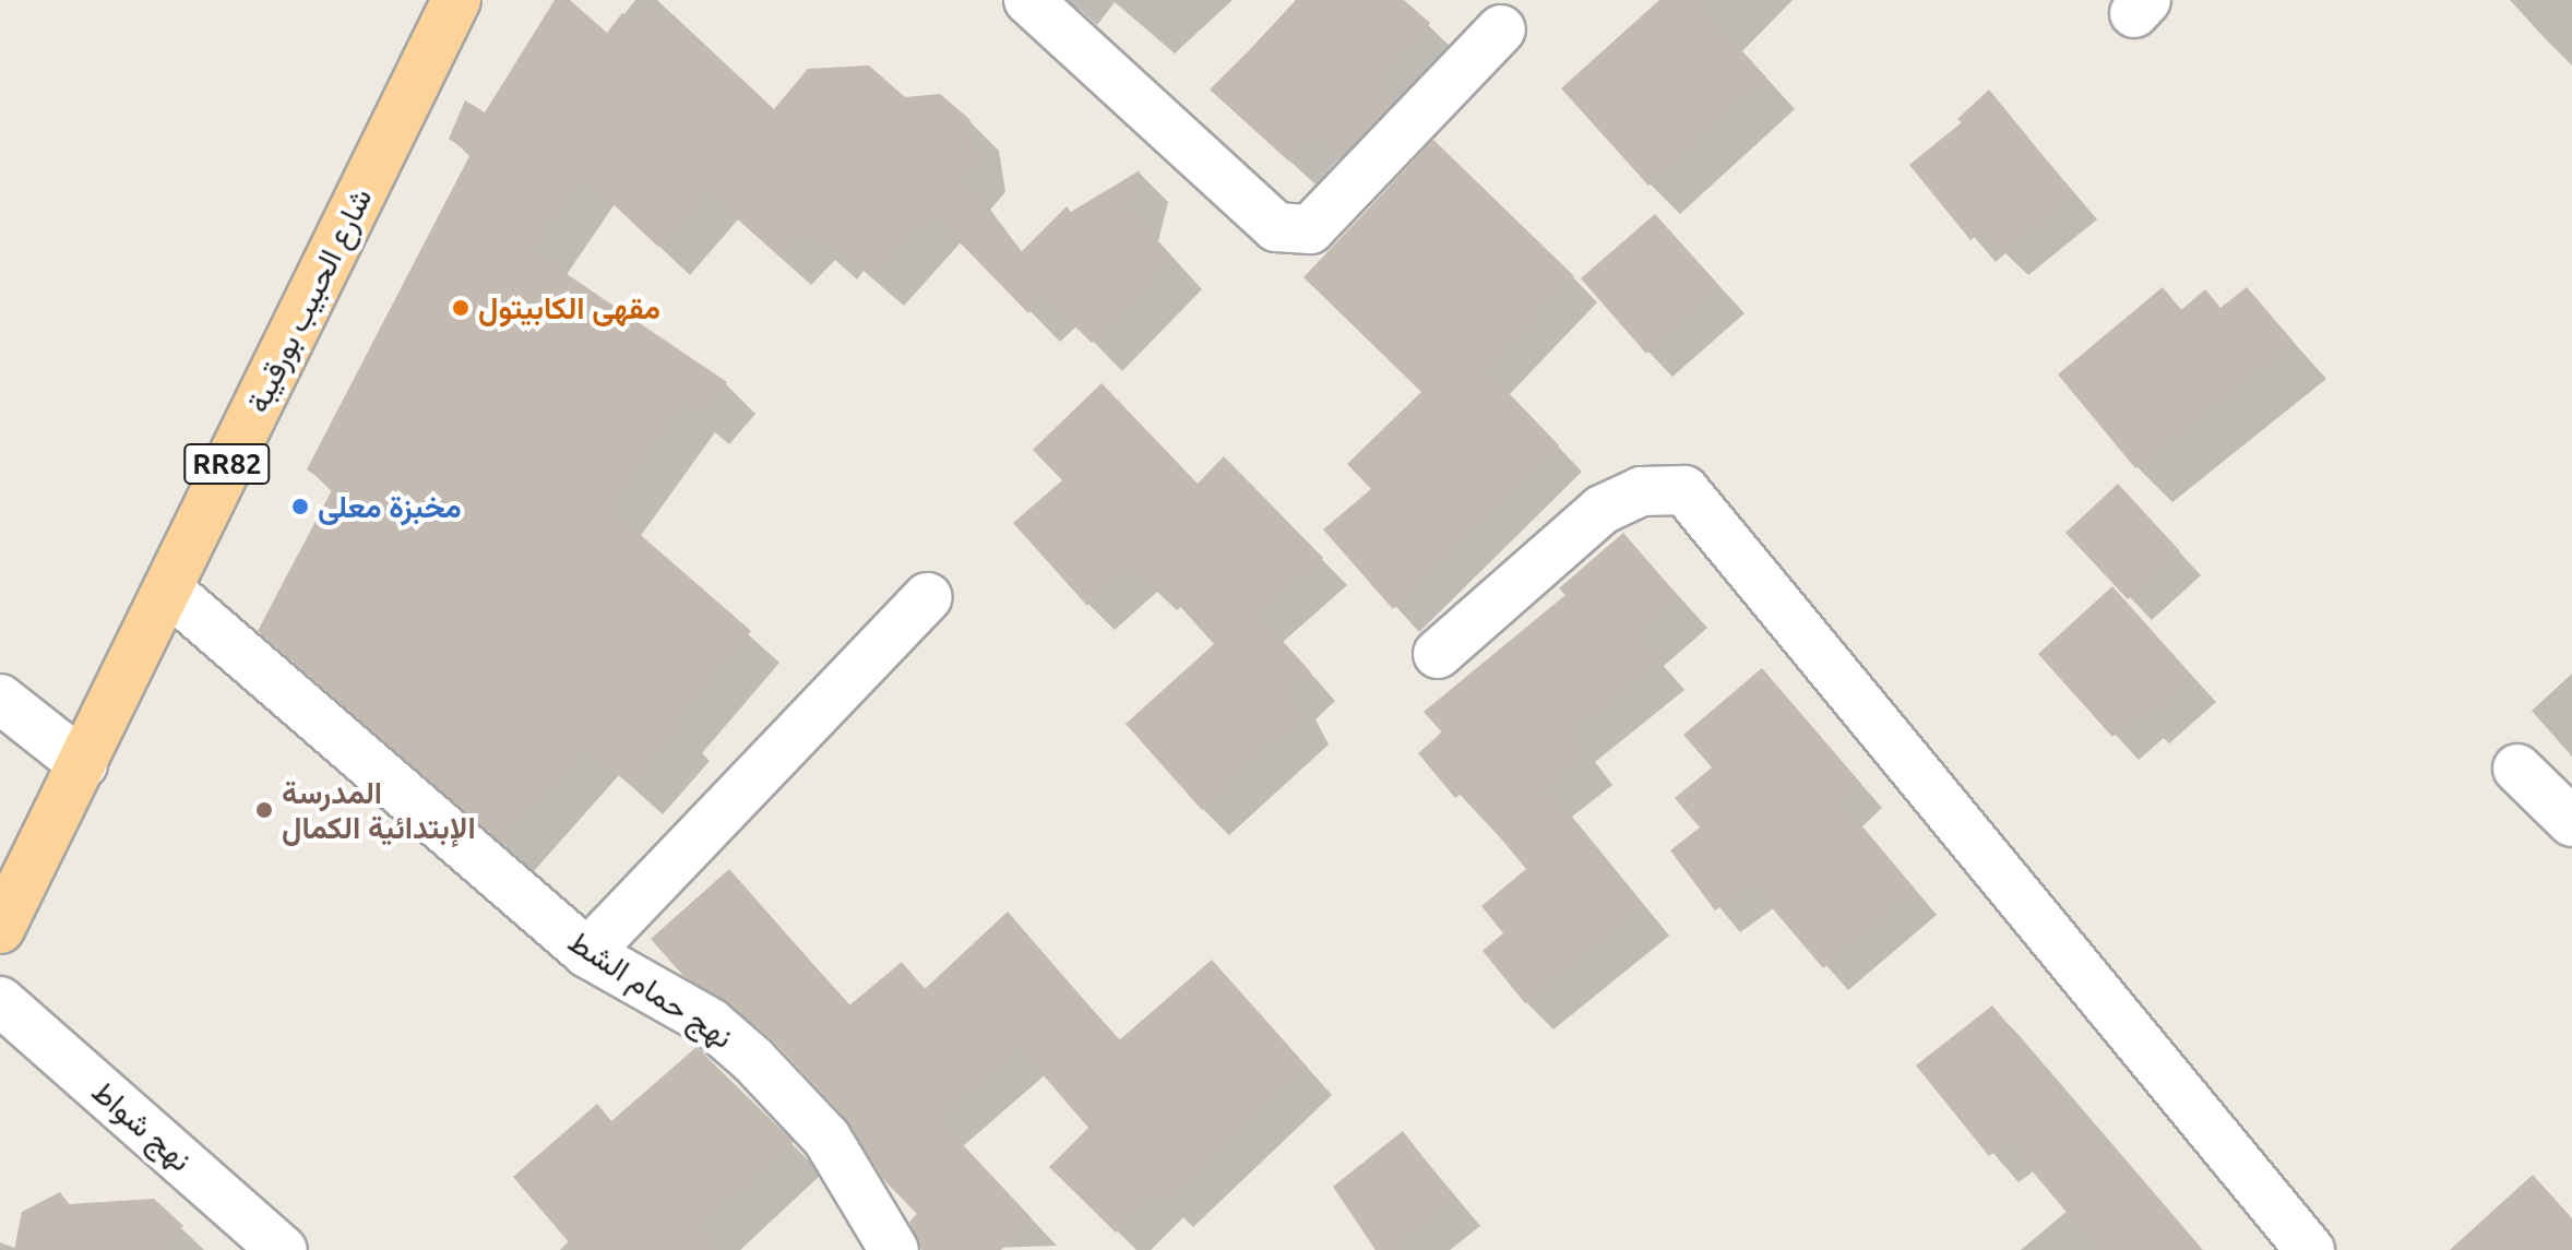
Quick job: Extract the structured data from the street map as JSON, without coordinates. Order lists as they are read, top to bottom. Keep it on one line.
{"streets":{"main road":["شارع الحبيب بورقيبة","RR82"],"street":["نهج حمام الشط","نهج شواط"]},"crossings":[["شارع الحبيب بورقيبة","نهج حمام الشط"]],"places":["مقهى الكابيتول","مخبزة معلى","المدرسة الإبتدائية الكمال"]}
